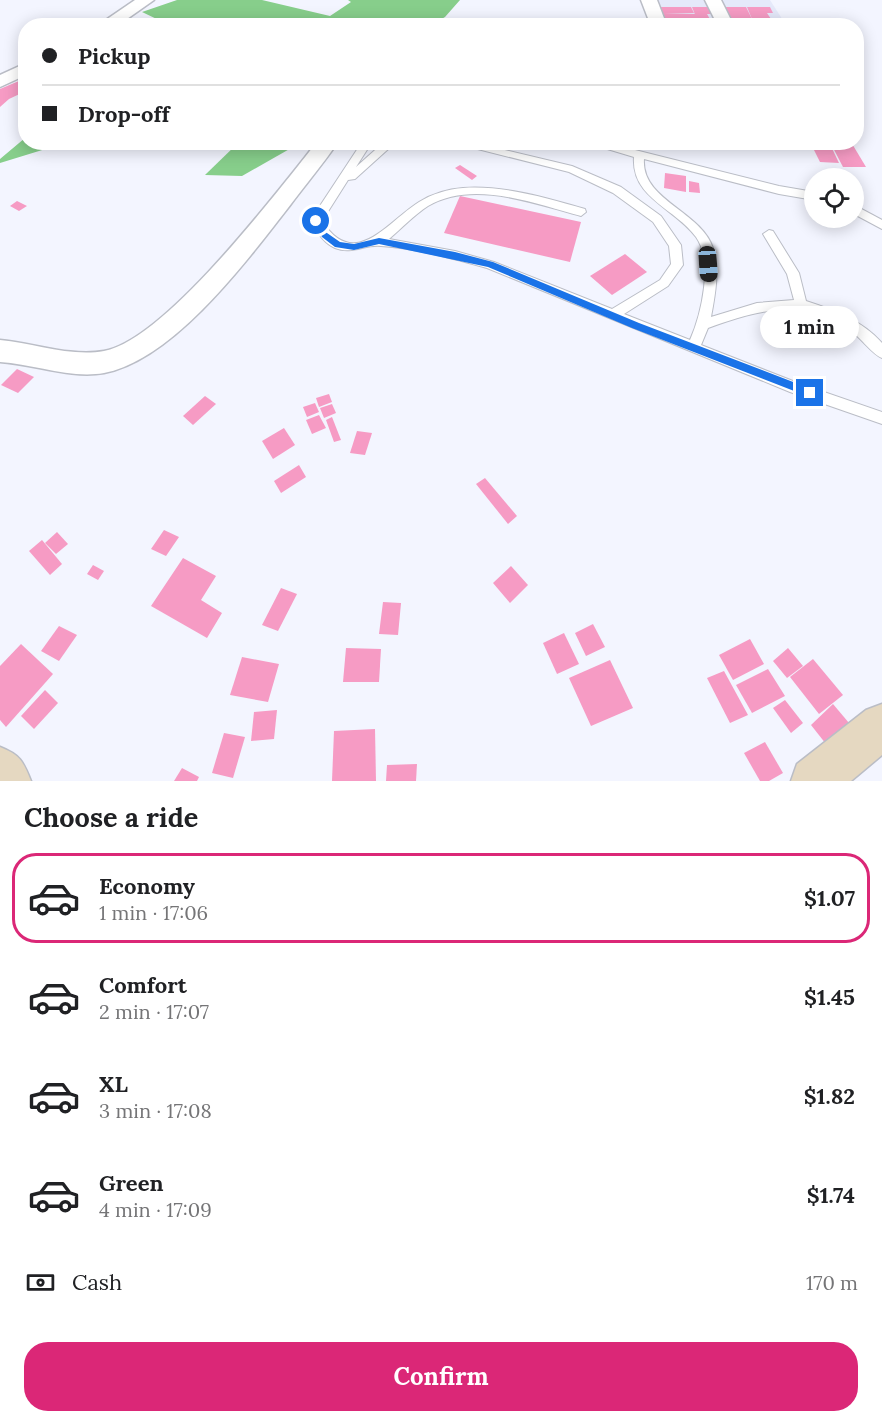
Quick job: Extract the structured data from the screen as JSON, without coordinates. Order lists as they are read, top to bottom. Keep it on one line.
{"page":{"banner":["Pickup","Drop-off"],"bubble":"1 min","heading":"Choose a ride","list":[{"name":"Economy","note":"1 min · 17:06","value":"$1.07"},{"name":"Comfort","note":"2 min · 17:07","value":"$1.45"},{"name":"XL","note":"3 min · 17:08","value":"$1.82"},{"name":"Green","note":"4 min · 17:09","value":"$1.74"}],"pay":["Cash","170 m"],"buttons":"Confirm"}}
